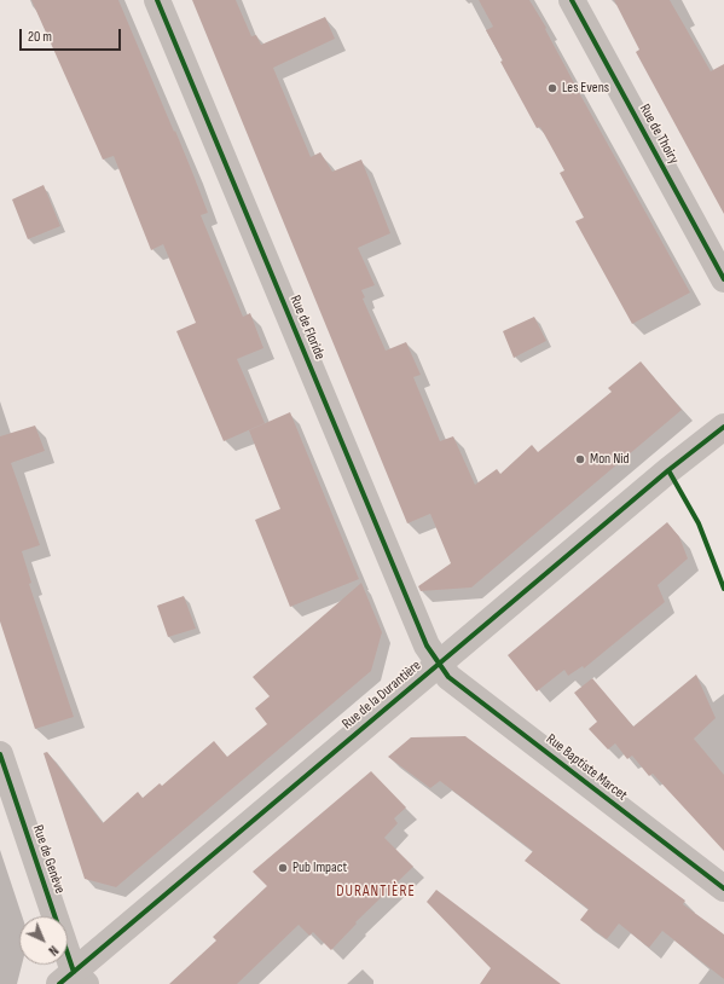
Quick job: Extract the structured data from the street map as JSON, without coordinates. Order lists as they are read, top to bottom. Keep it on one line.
{"streets":{"street":["Rue de Thoiry","Rue de Floride","Rue de la Durantière","Rue Baptiste Marcet","Rue de Genève"]},"crossings":[["Rue de Floride","Rue de la Durantière"],["Rue de Floride","Rue Baptiste Marcet"],["Rue de la Durantière","Rue Baptiste Marcet"],["Rue de la Durantière","Rue de Genève"]],"districts":["DURANTIÈRE"],"places":["Les Evens","Mon Nid","Pub Impact"],"scale_bar":"20 m","north":"bottom right"}
